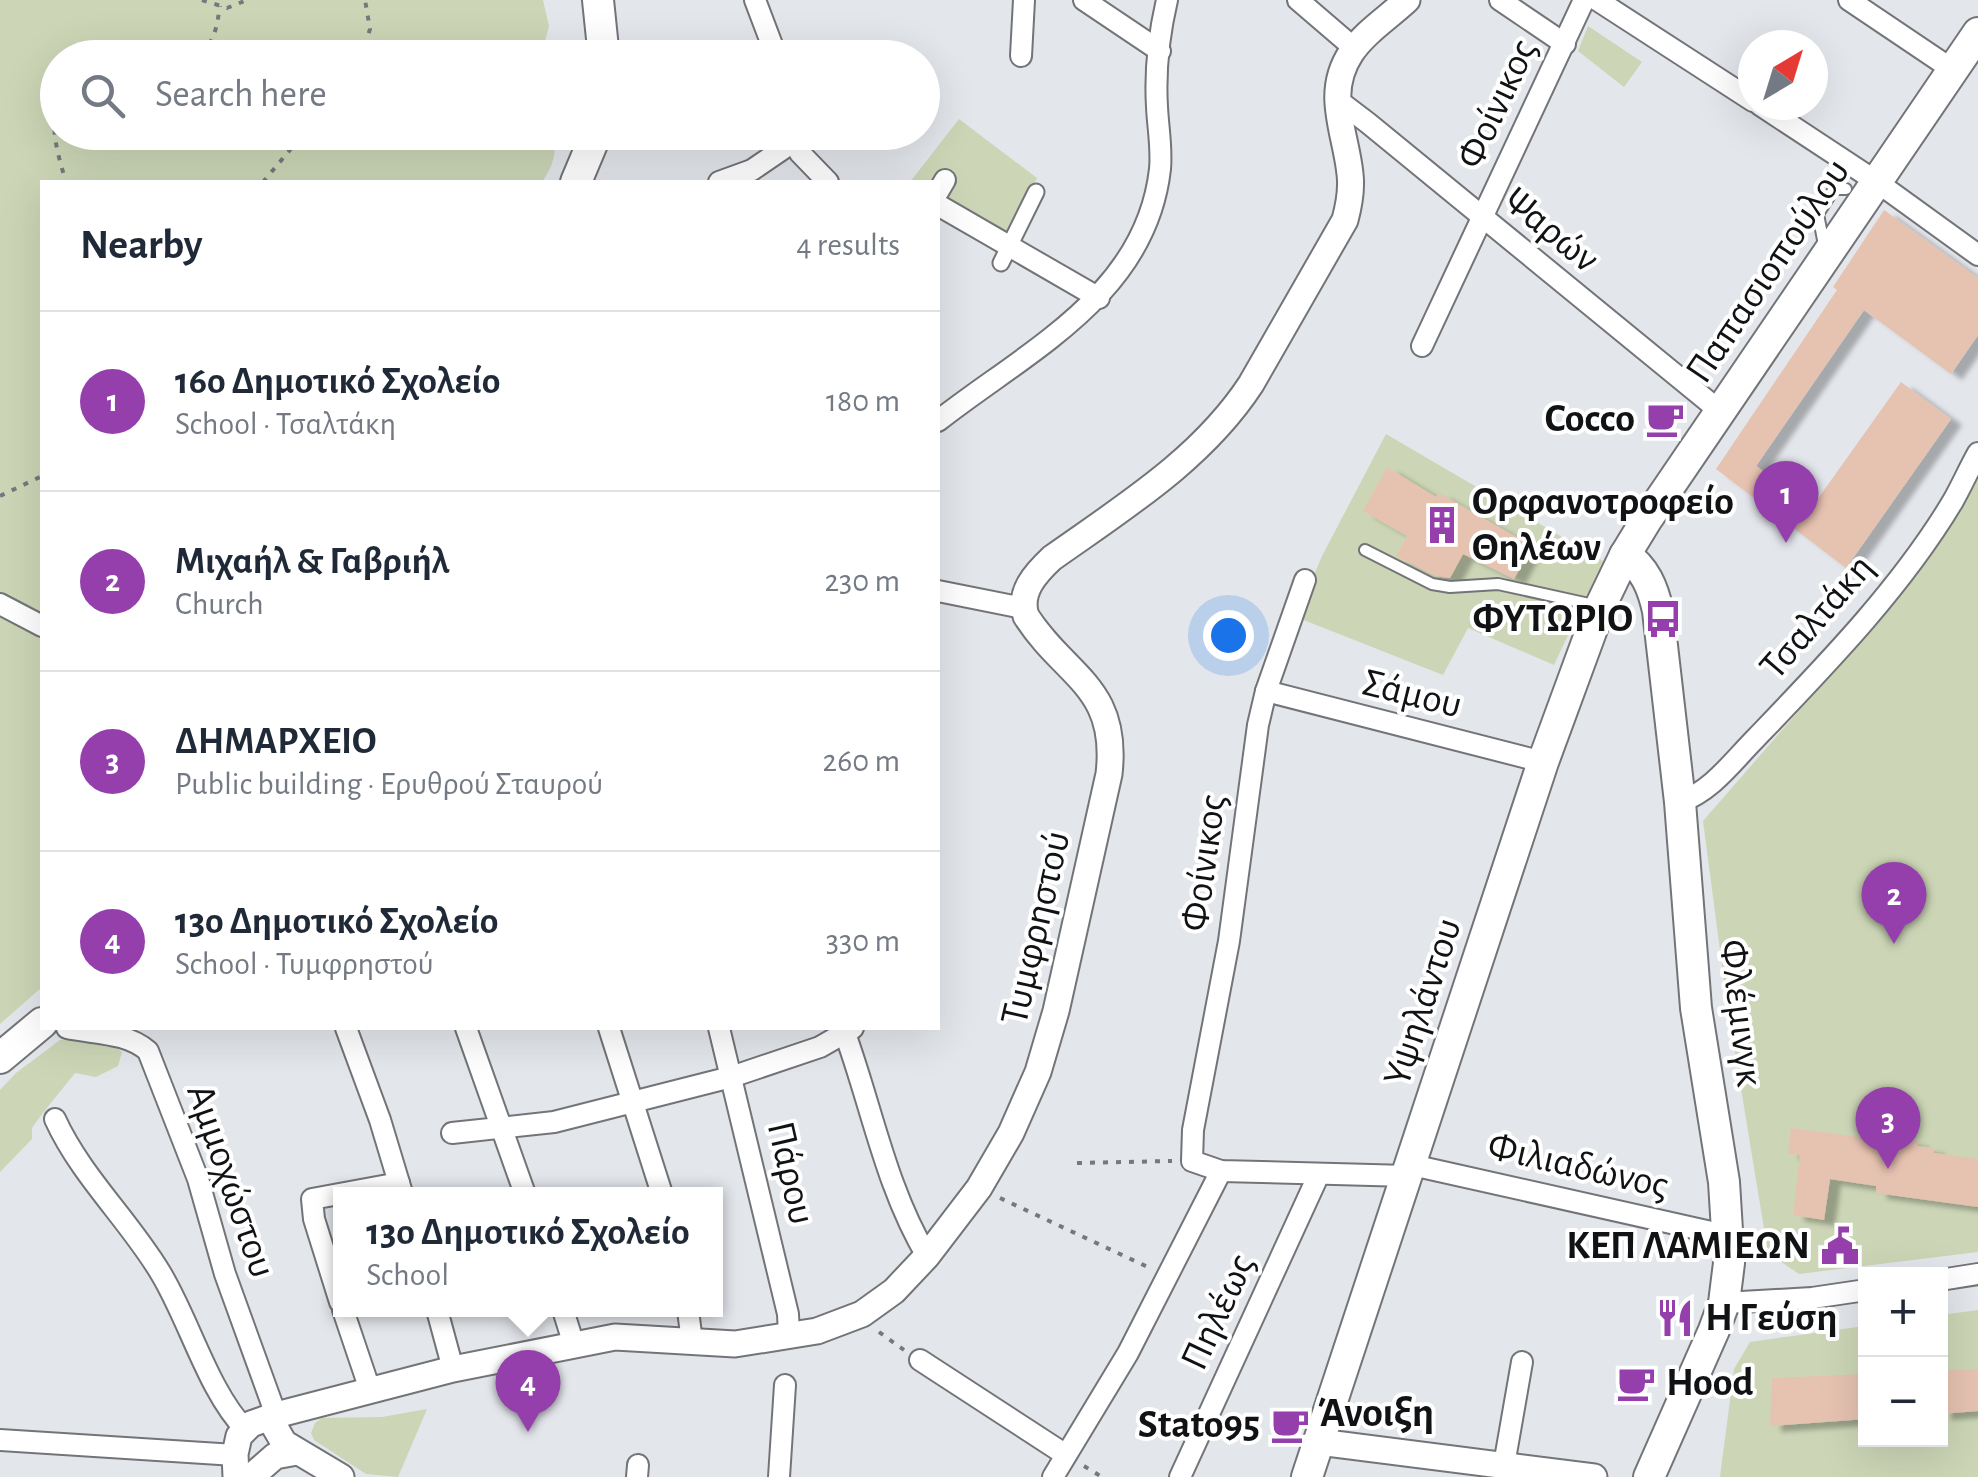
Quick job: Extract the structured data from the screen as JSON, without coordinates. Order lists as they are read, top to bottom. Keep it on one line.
{"streets":{"main road":["Παπασιοπούλου","Υψηλάντου","Φλέμινγκ"],"street":["Φοίνικος","Ψαρών","Τσαλτάκη","Σάμου","Τυμφρηστού","Φιλιαδώνος","Πάρου","Αμμοχώστου","Πηλέως"]},"crossings":[["Φοίνικος","Ψαρών"],["Φοίνικος","Σάμου"],["Ψαρών","Παπασιοπούλου"],["Παπασιοπούλου","Υψηλάντου"],["Παπασιοπούλου","Φλέμινγκ"],["Τσαλτάκη","Φλέμινγκ"],["Σάμου","Υψηλάντου"],["Τυμφρηστού","Πάρου"],["Τυμφρηστού","Αμμοχώστου"],["Υψηλάντου","Φλέμινγκ"],["Υψηλάντου","Φιλιαδώνος"],["Φλέμινγκ","Φιλιαδώνος"],["Φιλιαδώνος","Πηλέως"]],"districts":["Άνοιξη"],"places":{"cafe":["Cocco","Hood","Stato95"],"building":["Ορφανοτροφείο Θηλέων"],"bus stop":["ΦΥΤΩΡΙΟ"],"public building":["ΚΕΠ ΛΑΜΙΕΩΝ"],"restaurant":["Η Γεύση"]},"north":"top right","page":{"search":"Search here","heading":["Nearby","4 results"],"list":[{"mark":"1","name":"16ο Δημοτικό Σχολείο","note":"School · Τσαλτάκη","value":"180 m"},{"mark":"2","name":"Μιχαήλ & Γαβριήλ","note":"Church","value":"230 m"},{"mark":"3","name":"ΔΗΜΑΡΧΕΙΟ","note":"Public building · Ερυθρού Σταυρού","value":"260 m"},{"mark":"4","name":"13ο Δημοτικό Σχολείο","note":"School · Τυμφρηστού","value":"330 m"}],"pins":["1","2","3","4"],"popup":["13ο Δημοτικό Σχολείο","School"],"map_buttons":["+","−"]}}
